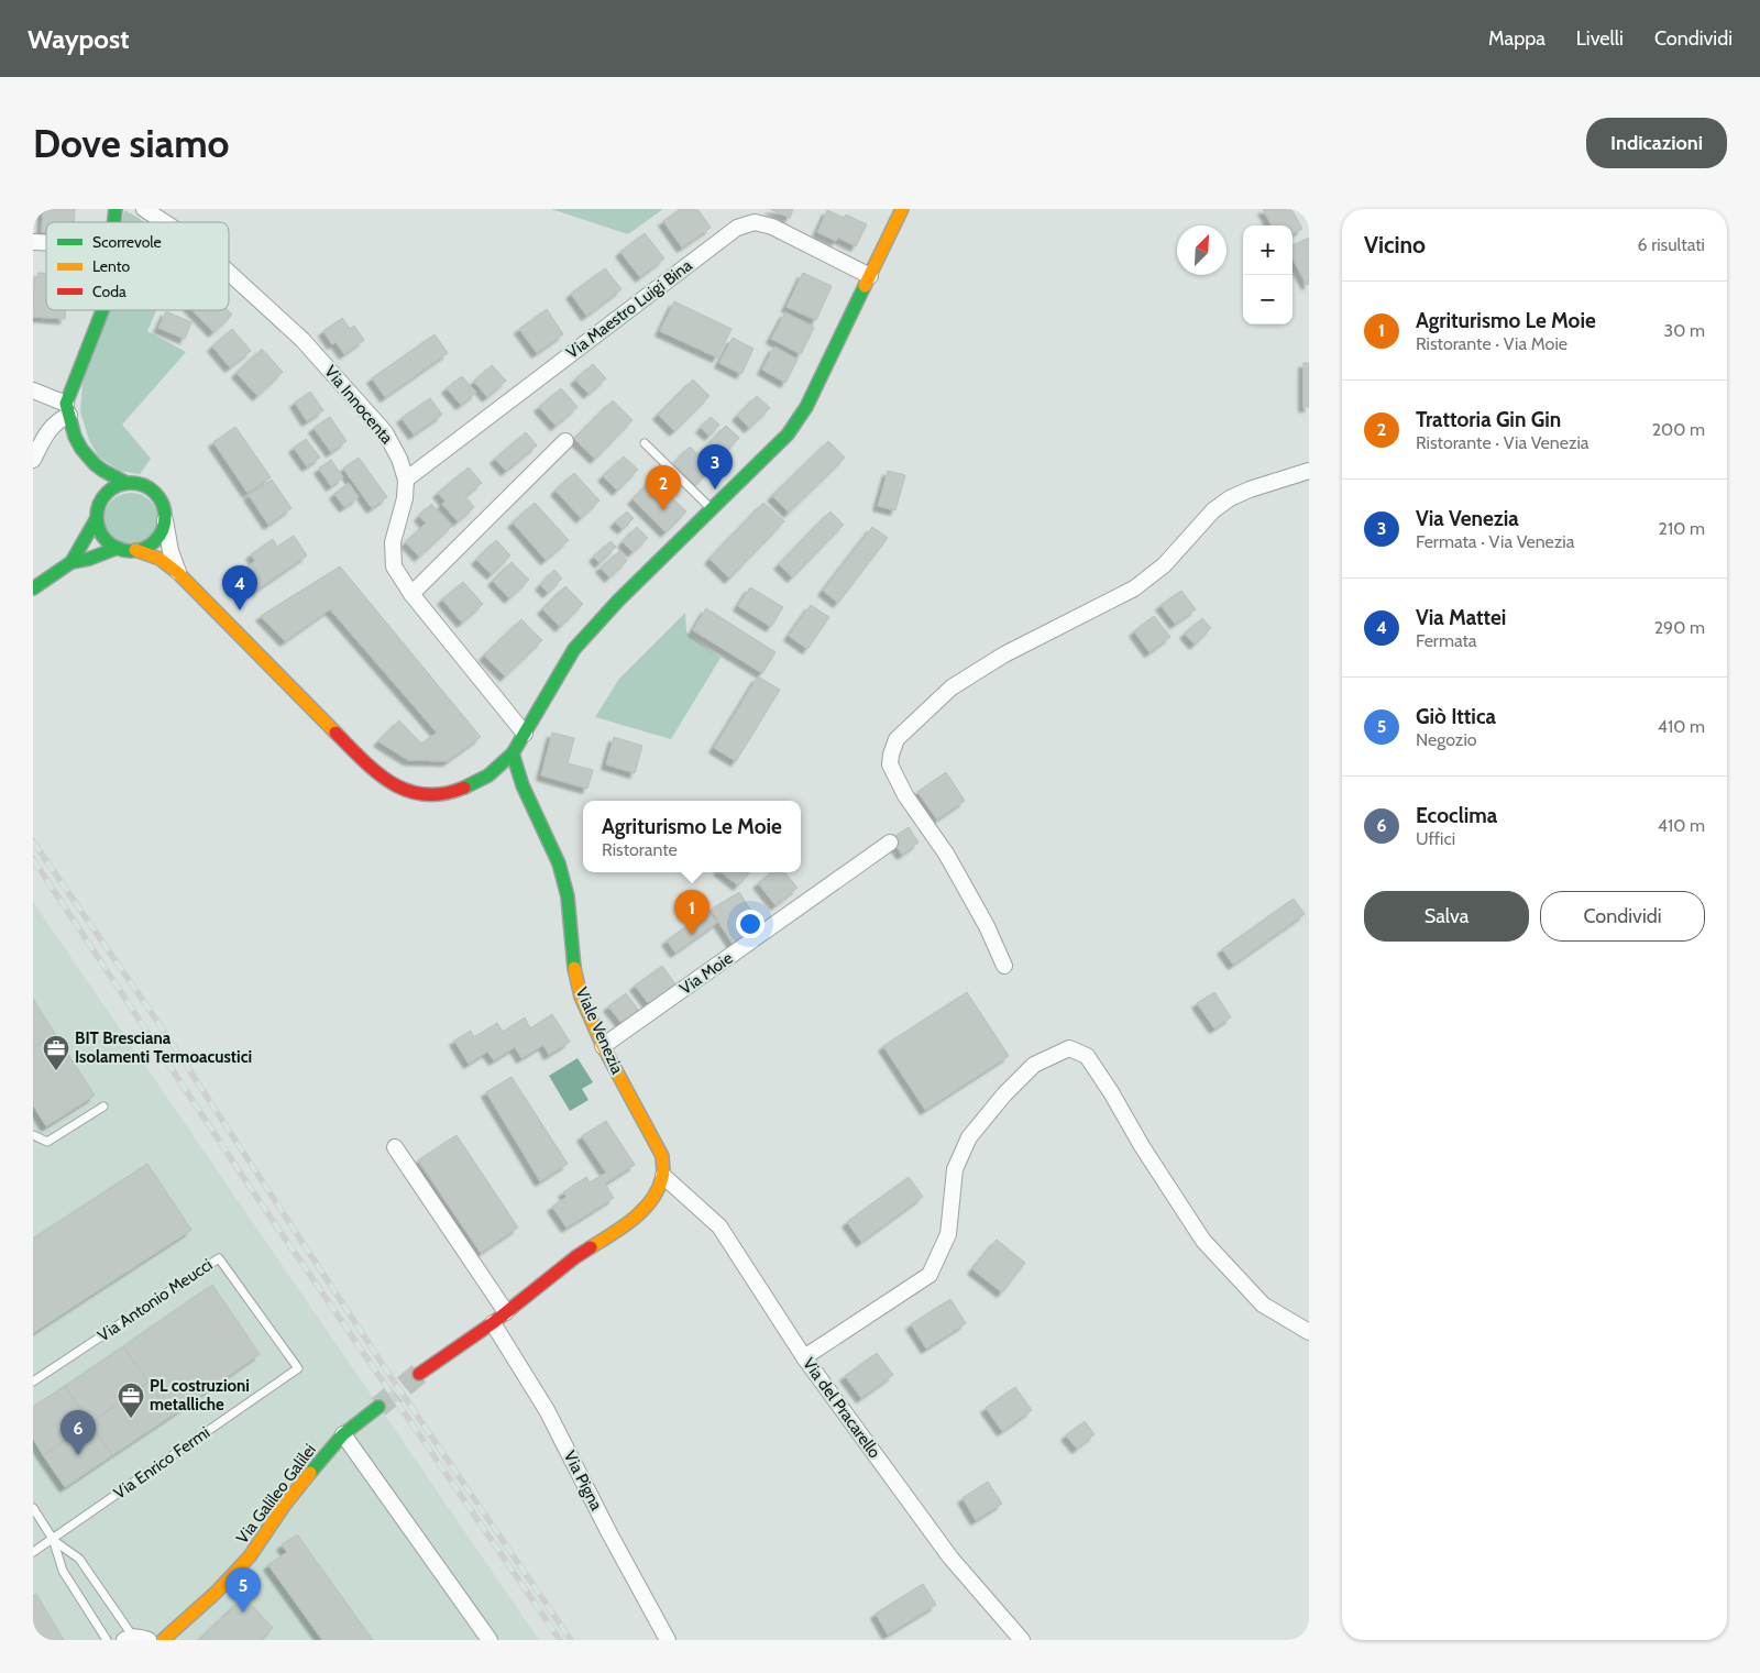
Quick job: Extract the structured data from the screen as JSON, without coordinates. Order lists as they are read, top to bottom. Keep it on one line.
{"streets":{"street":["Via Maestro Luigi Bina","Via Innocenta","Via Moie","Viale Venezia","Via del Pracarello","Via Pigna","Via Galileo Galilei"],"lane":["Via Antonio Meucci","Via Enrico Fermi"]},"crossings":[["Via Maestro Luigi Bina","Via Innocenta"],["Via Moie","Viale Venezia"],["Viale Venezia","Via del Pracarello"],["Via Antonio Meucci","Via Enrico Fermi"]],"places":{"office":["BIT Bresciana Isolamenti Termoacustici","PL costruzioni metalliche"]},"legend":["Scorrevole","Lento","Coda"],"north":"top right","page":{"header":"Waypost","nav":["Mappa","Livelli","Condividi"],"buttons":["Indicazioni",["Salva","Condividi"]],"title":"Dove siamo","heading":["Vicino","6 risultati"],"map_buttons":["+","−"],"list":[{"mark":"1","name":"Agriturismo Le Moie","note":"Ristorante · Via Moie","value":"30 m"},{"mark":"2","name":"Trattoria Gin Gin","note":"Ristorante · Via Venezia","value":"200 m"},{"mark":"3","name":"Via Venezia","note":"Fermata · Via Venezia","value":"210 m"},{"mark":"4","name":"Via Mattei","note":"Fermata","value":"290 m"},{"mark":"5","name":"Giò Ittica","note":"Negozio","value":"410 m"},{"mark":"6","name":"Ecoclima","note":"Uffici","value":"410 m"}],"pins":["3","2","4","1","6","5"],"popup":["Agriturismo Le Moie","Ristorante"]}}
